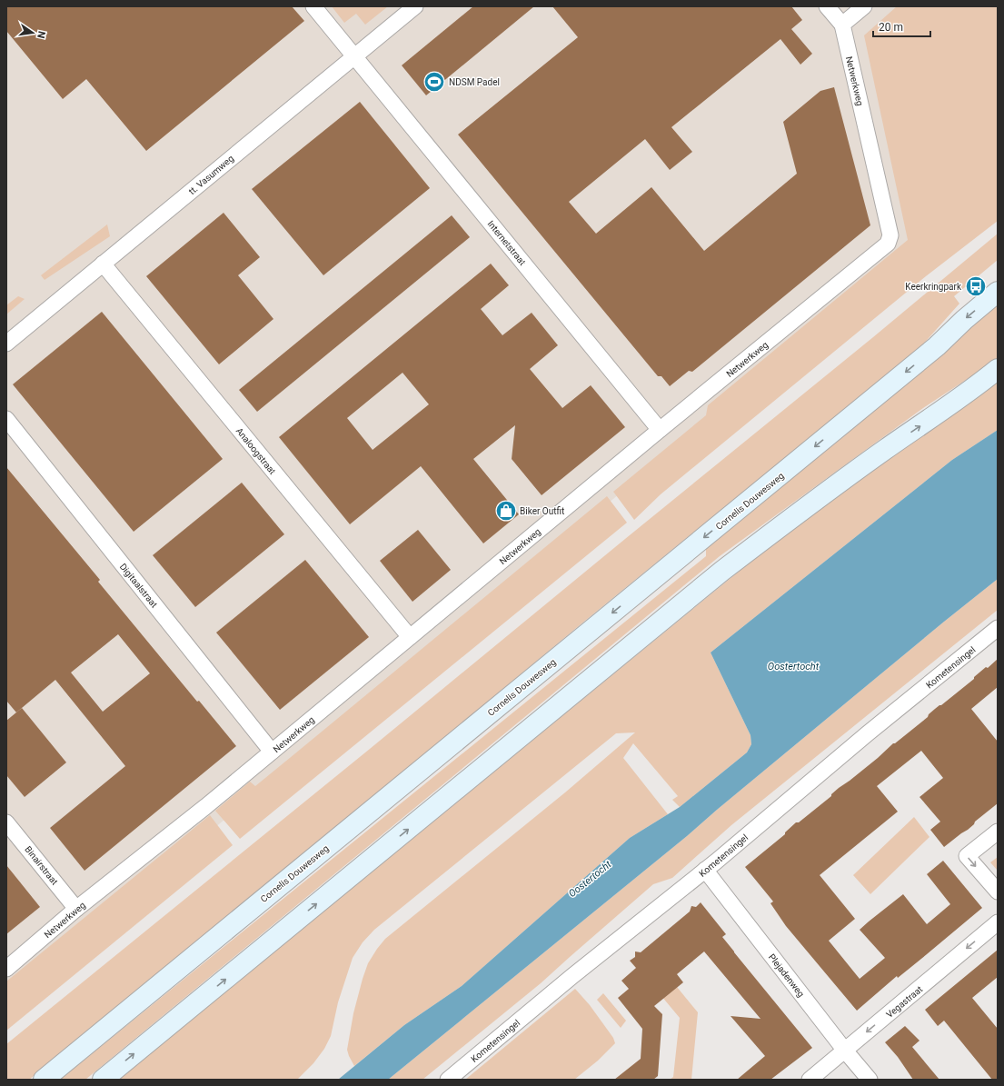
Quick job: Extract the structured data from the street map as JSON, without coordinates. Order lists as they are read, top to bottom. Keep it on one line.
{"streets":{"main road":["Cornelis Douwesweg"],"street":["Netwerkweg","tt. Vasumweg","Internetstraat","Analoogstraat","Digitaalstraat","Kometensingel","Binairstraat","Plejadenweg","Vegastraat"]},"crossings":[["Netwerkweg","Internetstraat"],["Netwerkweg","Analoogstraat"],["Netwerkweg","Digitaalstraat"],["Netwerkweg","Binairstraat"],["tt. Vasumweg","Internetstraat"],["tt. Vasumweg","Analoogstraat"],["Kometensingel","Plejadenweg"],["Plejadenweg","Vegastraat"]],"one_way":["Vegastraat"],"water":["Oostertocht"],"places":{"sports":["NDSM Padel"],"bus stop":["Keerkringpark"],"shop":["Biker Outfit"]},"scale_bar":"20 m","north":"right"}
